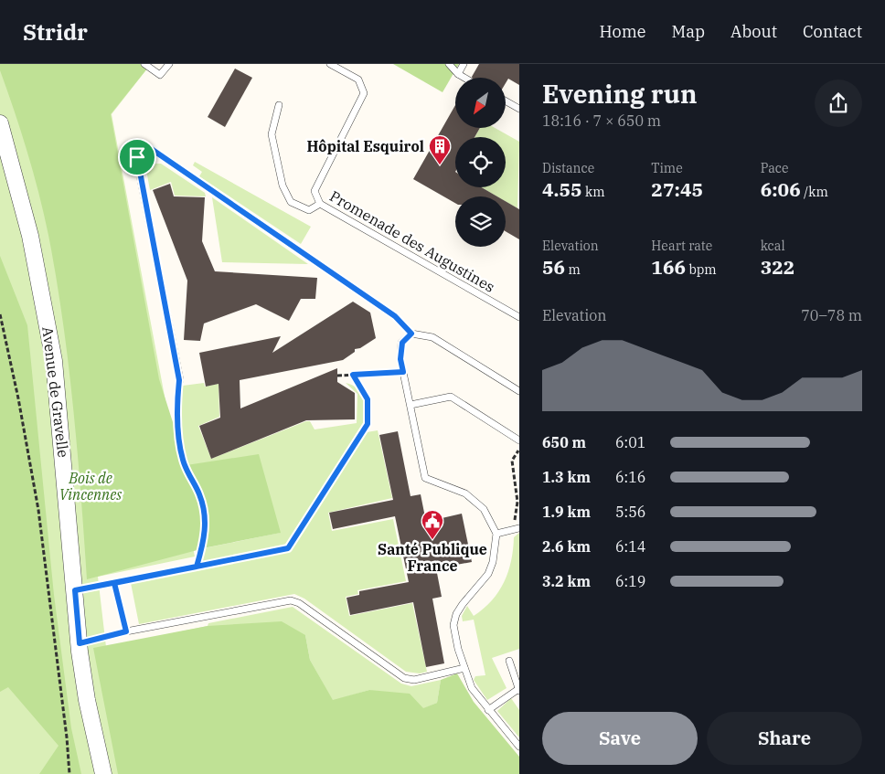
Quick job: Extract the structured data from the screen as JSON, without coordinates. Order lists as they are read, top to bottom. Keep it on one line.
{"streets":{"street":["Avenue de Gravelle"],"lane":["Promenade des Augustines"]},"parks":["Bois de Vincennes"],"places":{"building":["Hôpital Esquirol"],"public building":["Santé Publique France"]},"north":"bottom left","page":{"header":"Stridr","nav":["Home","Map","About","Contact"],"heading":["Evening run","18:16 · 7 × 650 m"],"stats":[["Distance","4.55 km"],["Time","27:45"],["Pace","6:06 /km"],["Elevation","56 m"],["Heart rate","166 bpm"],["kcal","322"]],"chart":["Elevation","70–78 m"],"list":[{"name":"650 m","note":"6:01"},{"name":"1.3 km","note":"6:16"},{"name":"1.9 km","note":"5:56"},{"name":"2.6 km","note":"6:14"},{"name":"3.2 km","note":"6:19"}],"buttons":["Save","Share"]}}
